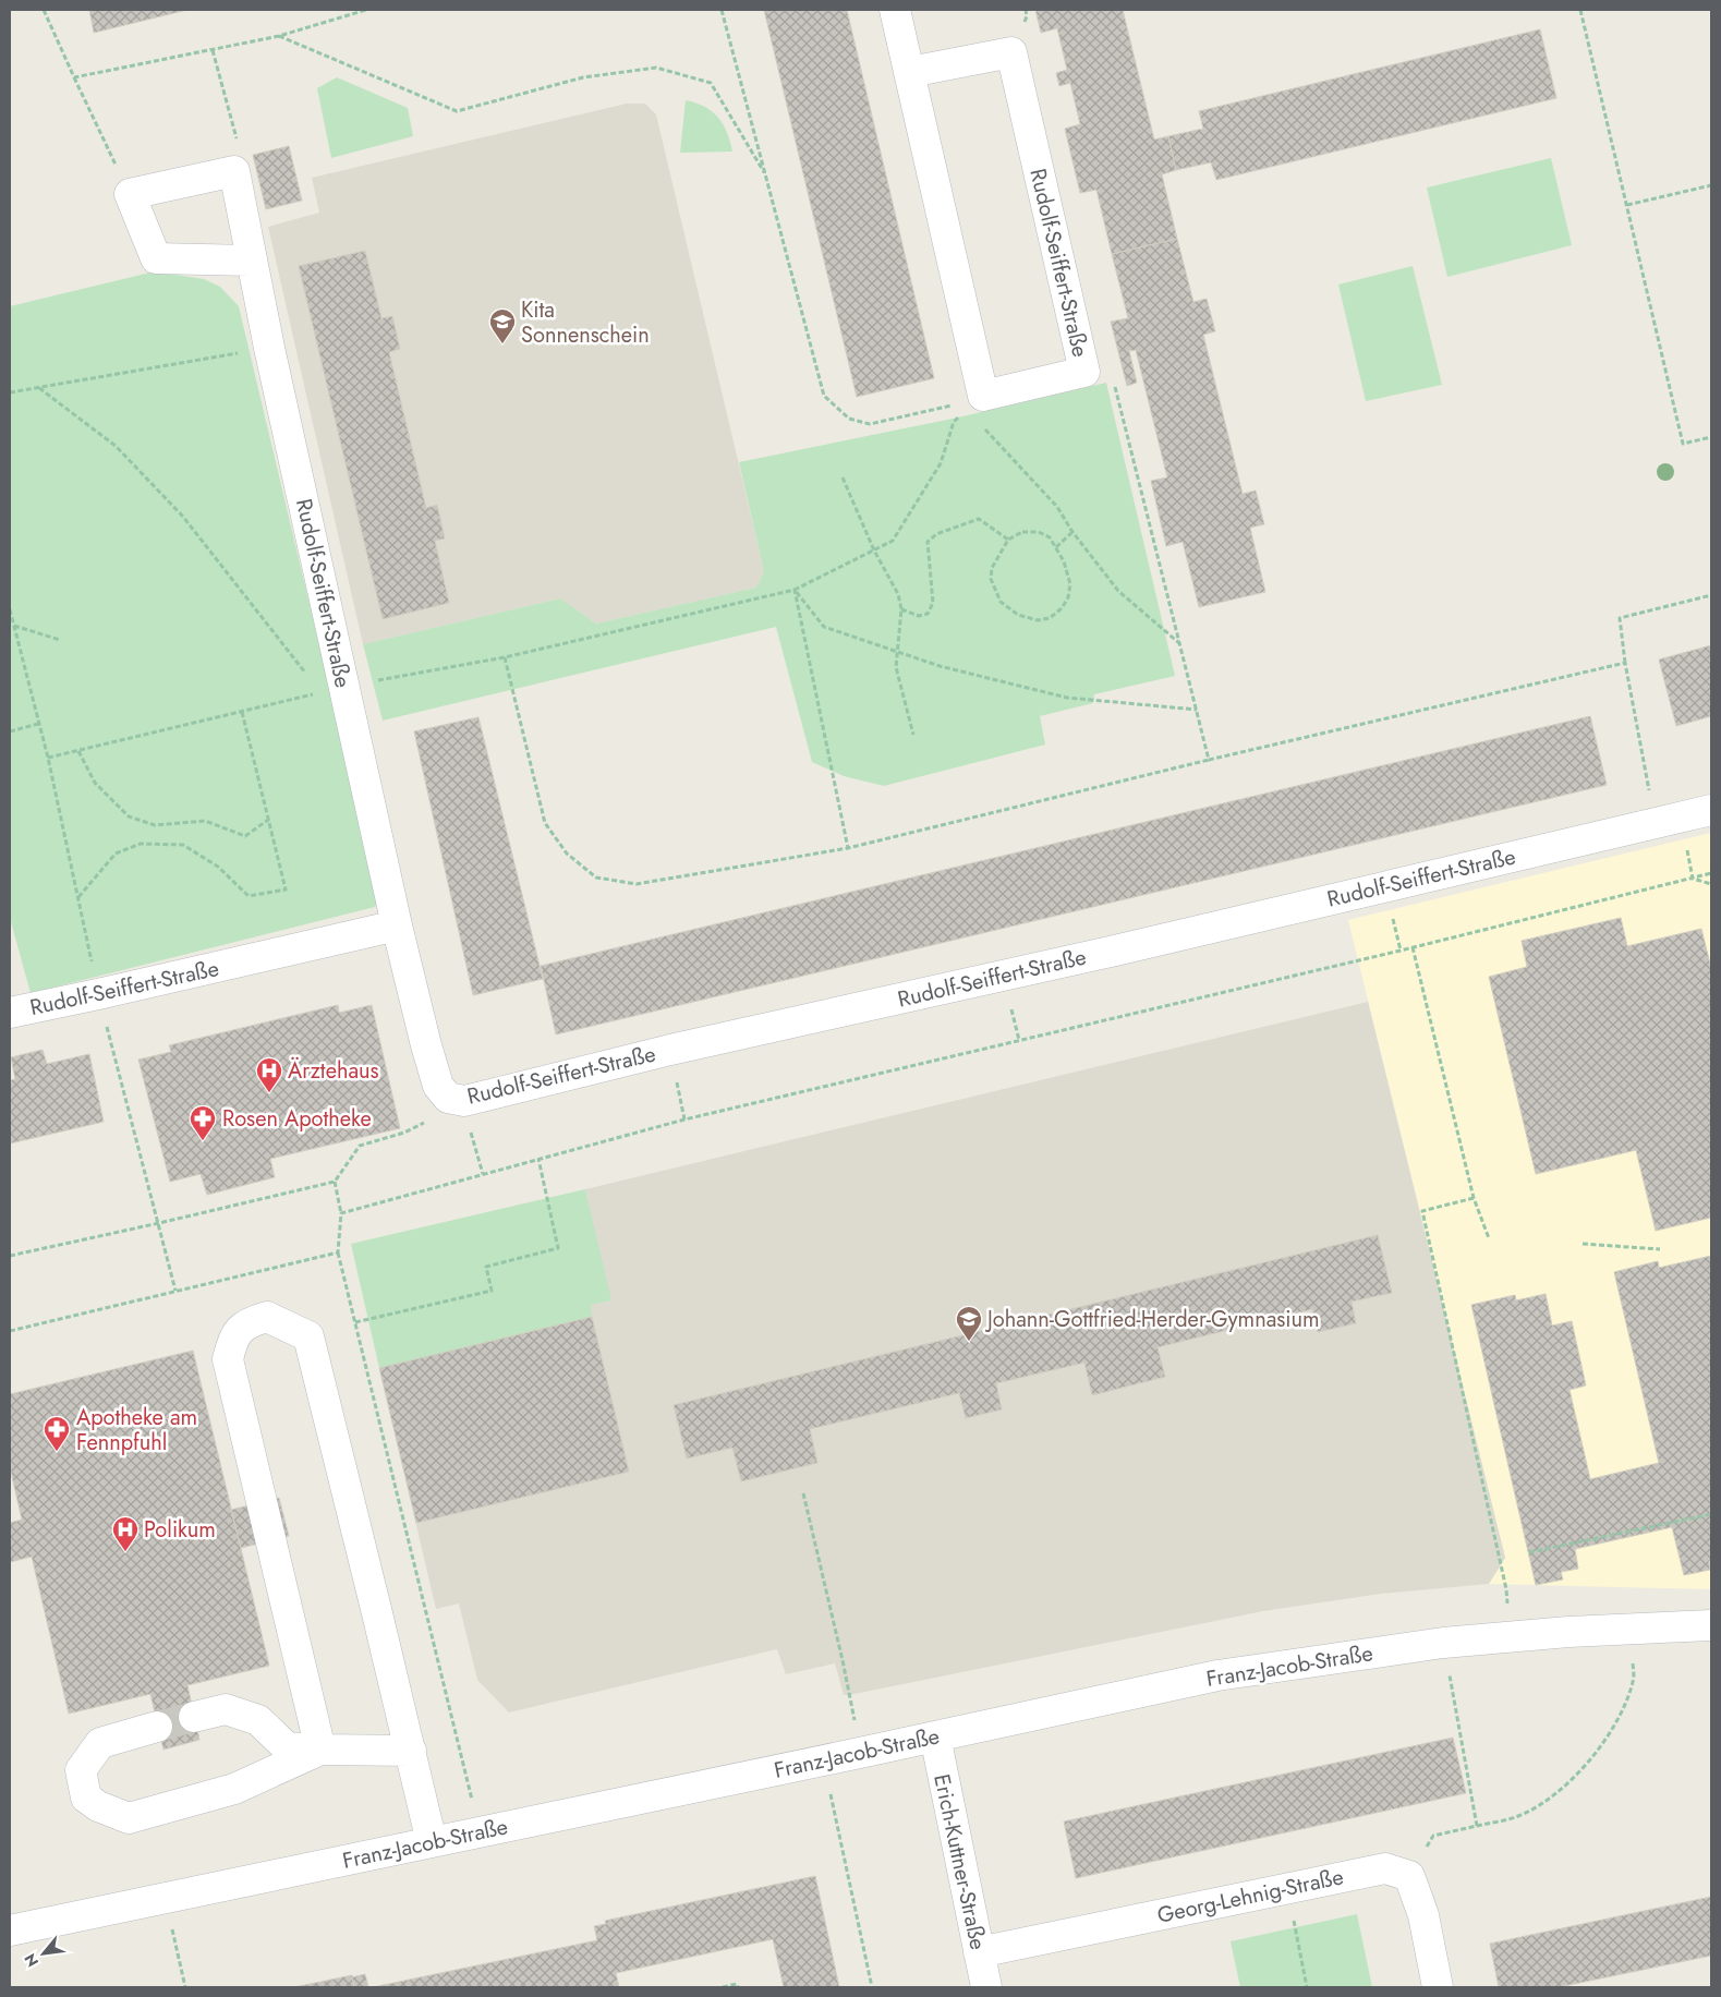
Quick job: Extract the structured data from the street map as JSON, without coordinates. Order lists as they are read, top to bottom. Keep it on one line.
{"streets":{"street":["Rudolf-Seiffert-Straße","Franz-Jacob-Straße","Erich-Kuttner-Straße","Georg-Lehnig-Straße"]},"crossings":[["Franz-Jacob-Straße","Erich-Kuttner-Straße"],["Erich-Kuttner-Straße","Georg-Lehnig-Straße"]],"places":{"school or university":["Kita Sonnenschein","Johann-Gottfried-Herder-Gymnasium"],"hospital":["Ärztehaus","Polikum"],"pharmacy":["Rosen Apotheke","Apotheke am Fennpfuhl"]},"north":"bottom left"}
